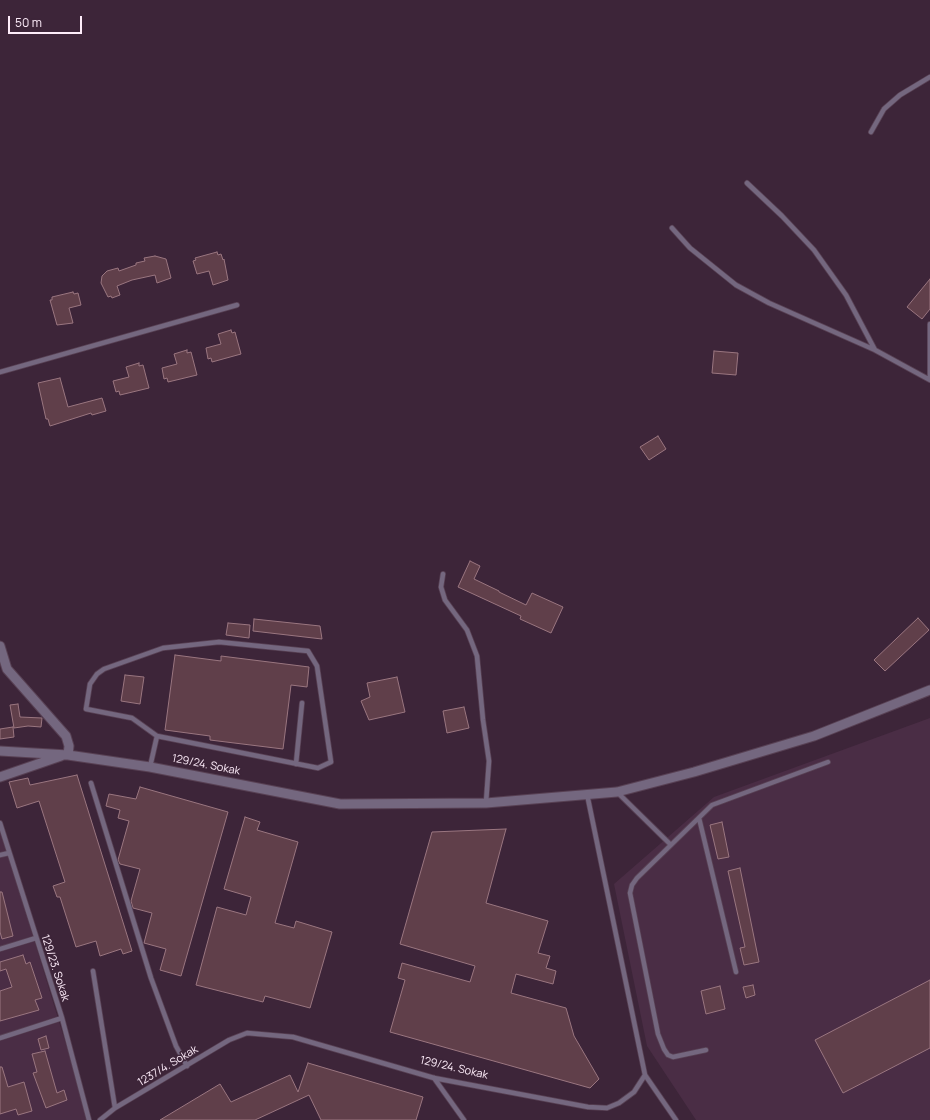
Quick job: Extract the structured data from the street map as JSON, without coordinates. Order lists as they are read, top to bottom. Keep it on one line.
{"streets":{"street":["129/24. Sokak"],"lane":["129/23. Sokak","1237/4. Sokak"]},"crossings":[["129/24. Sokak","1237/4. Sokak"]],"scale_bar":"50 m"}
